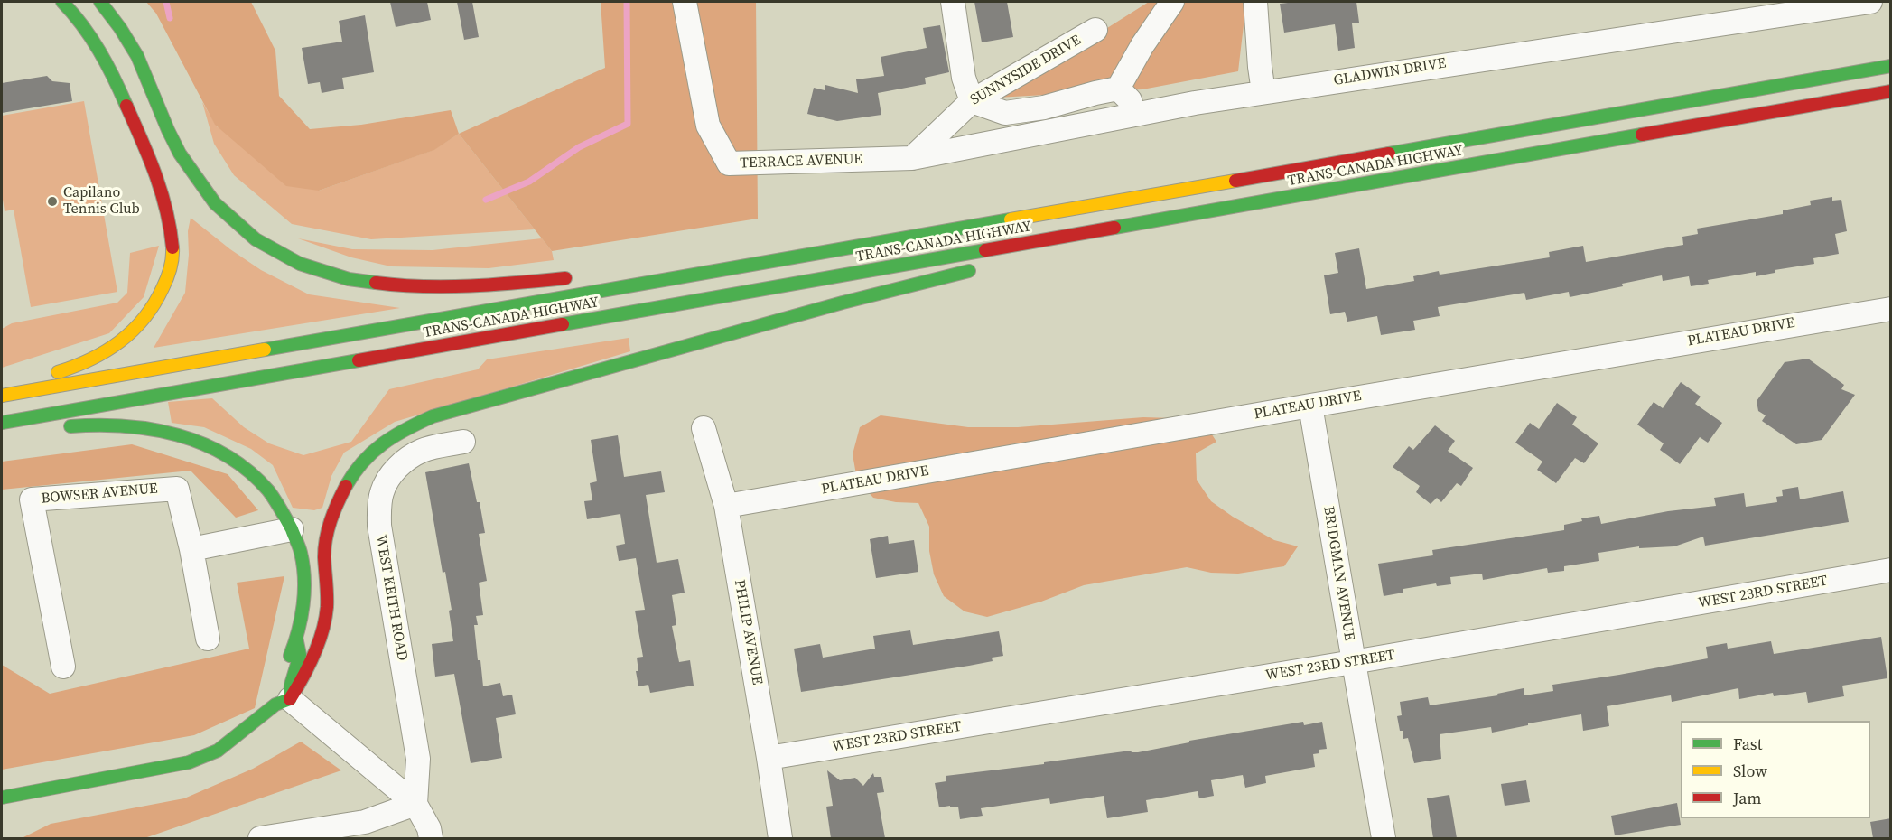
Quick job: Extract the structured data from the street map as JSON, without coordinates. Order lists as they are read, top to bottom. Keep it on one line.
{"streets":{"main road":["TRANS-CANADA HIGHWAY"],"street":["SUNNYSIDE DRIVE","GLADWIN DRIVE","TERRACE AVENUE","PLATEAU DRIVE","BOWSER AVENUE","BRIDGMAN AVENUE","WEST 23RD STREET","WEST KEITH ROAD","PHILIP AVENUE"]},"crossings":[["SUNNYSIDE DRIVE","GLADWIN DRIVE"],["SUNNYSIDE DRIVE","TERRACE AVENUE"],["GLADWIN DRIVE","TERRACE AVENUE"],["PLATEAU DRIVE","BRIDGMAN AVENUE"],["PLATEAU DRIVE","PHILIP AVENUE"],["BRIDGMAN AVENUE","WEST 23RD STREET"],["WEST 23RD STREET","PHILIP AVENUE"]],"places":["Capilano Tennis Club"],"legend":["Fast","Slow","Jam"]}
